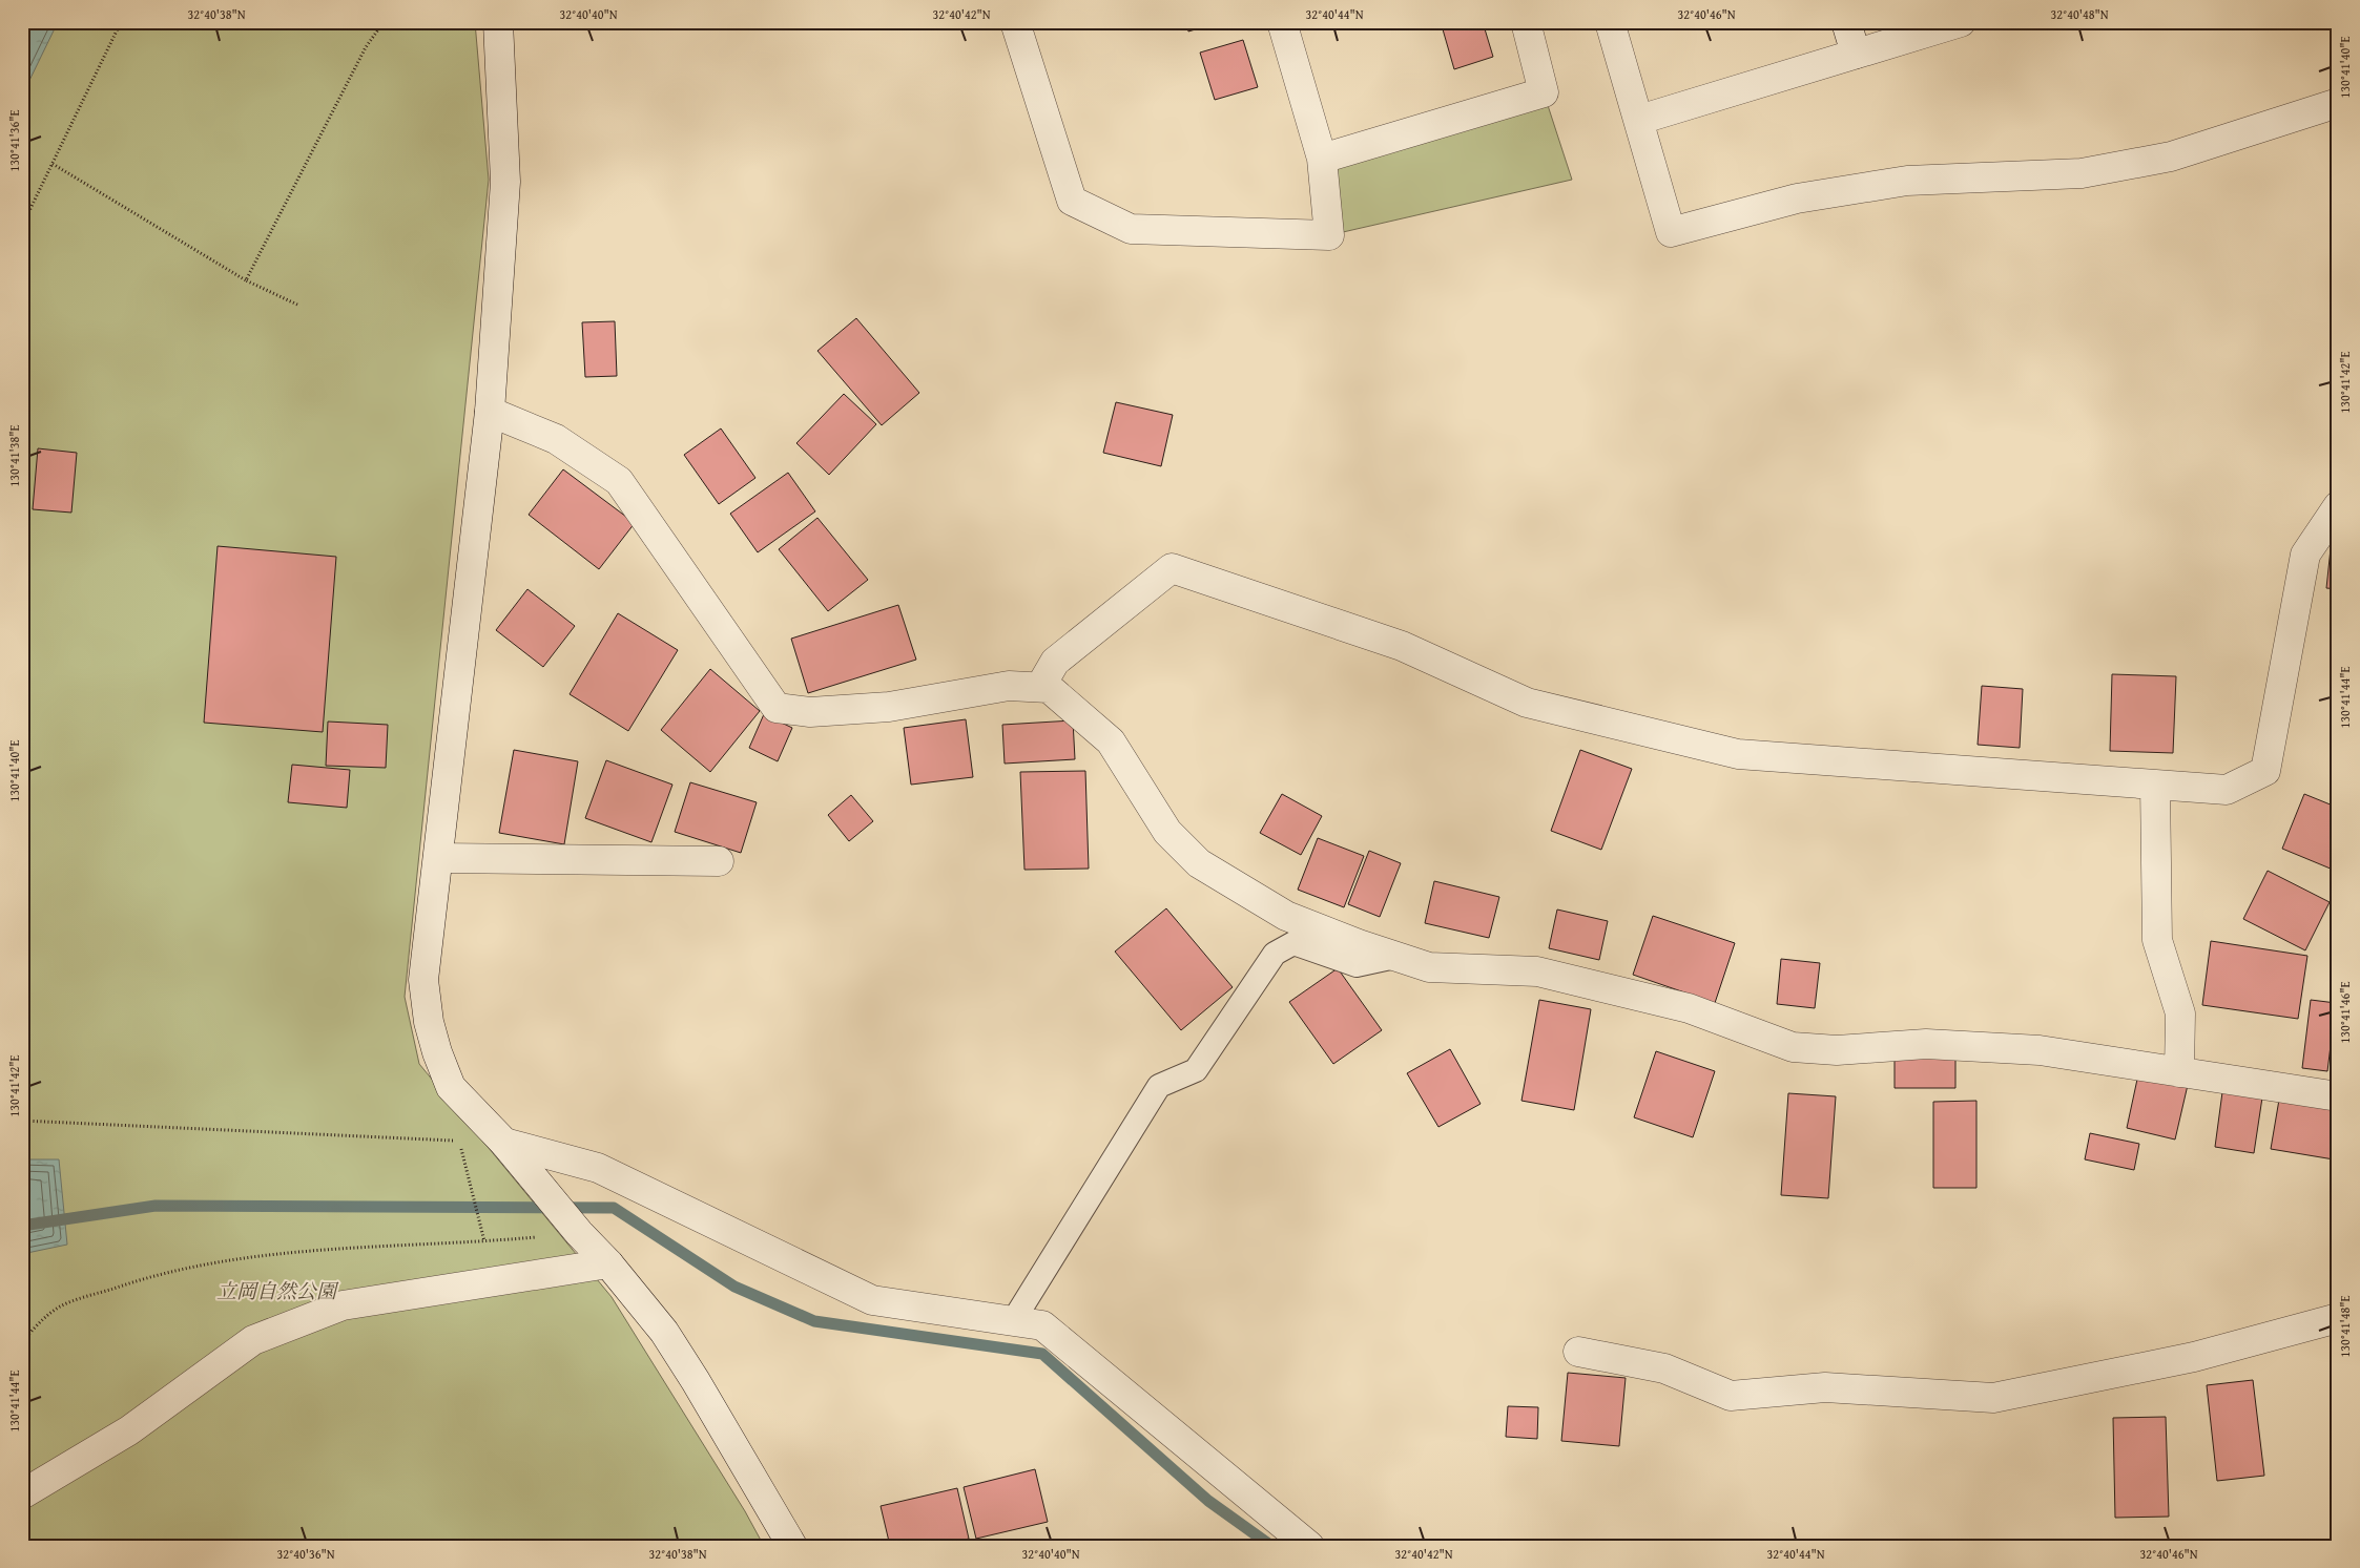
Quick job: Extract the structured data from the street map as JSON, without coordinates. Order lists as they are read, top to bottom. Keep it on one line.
{"parks":["立岡自然公園"],"coordinates":["32°40'38\"N","32°40'40\"N","32°40'42\"N","32°40'44\"N","32°40'46\"N","32°40'48\"N","130°41'40\"E","130°41'36\"E","130°41'42\"E","130°41'38\"E","130°41'44\"E","130°41'46\"E","130°41'48\"E","32°40'36\"N"]}
